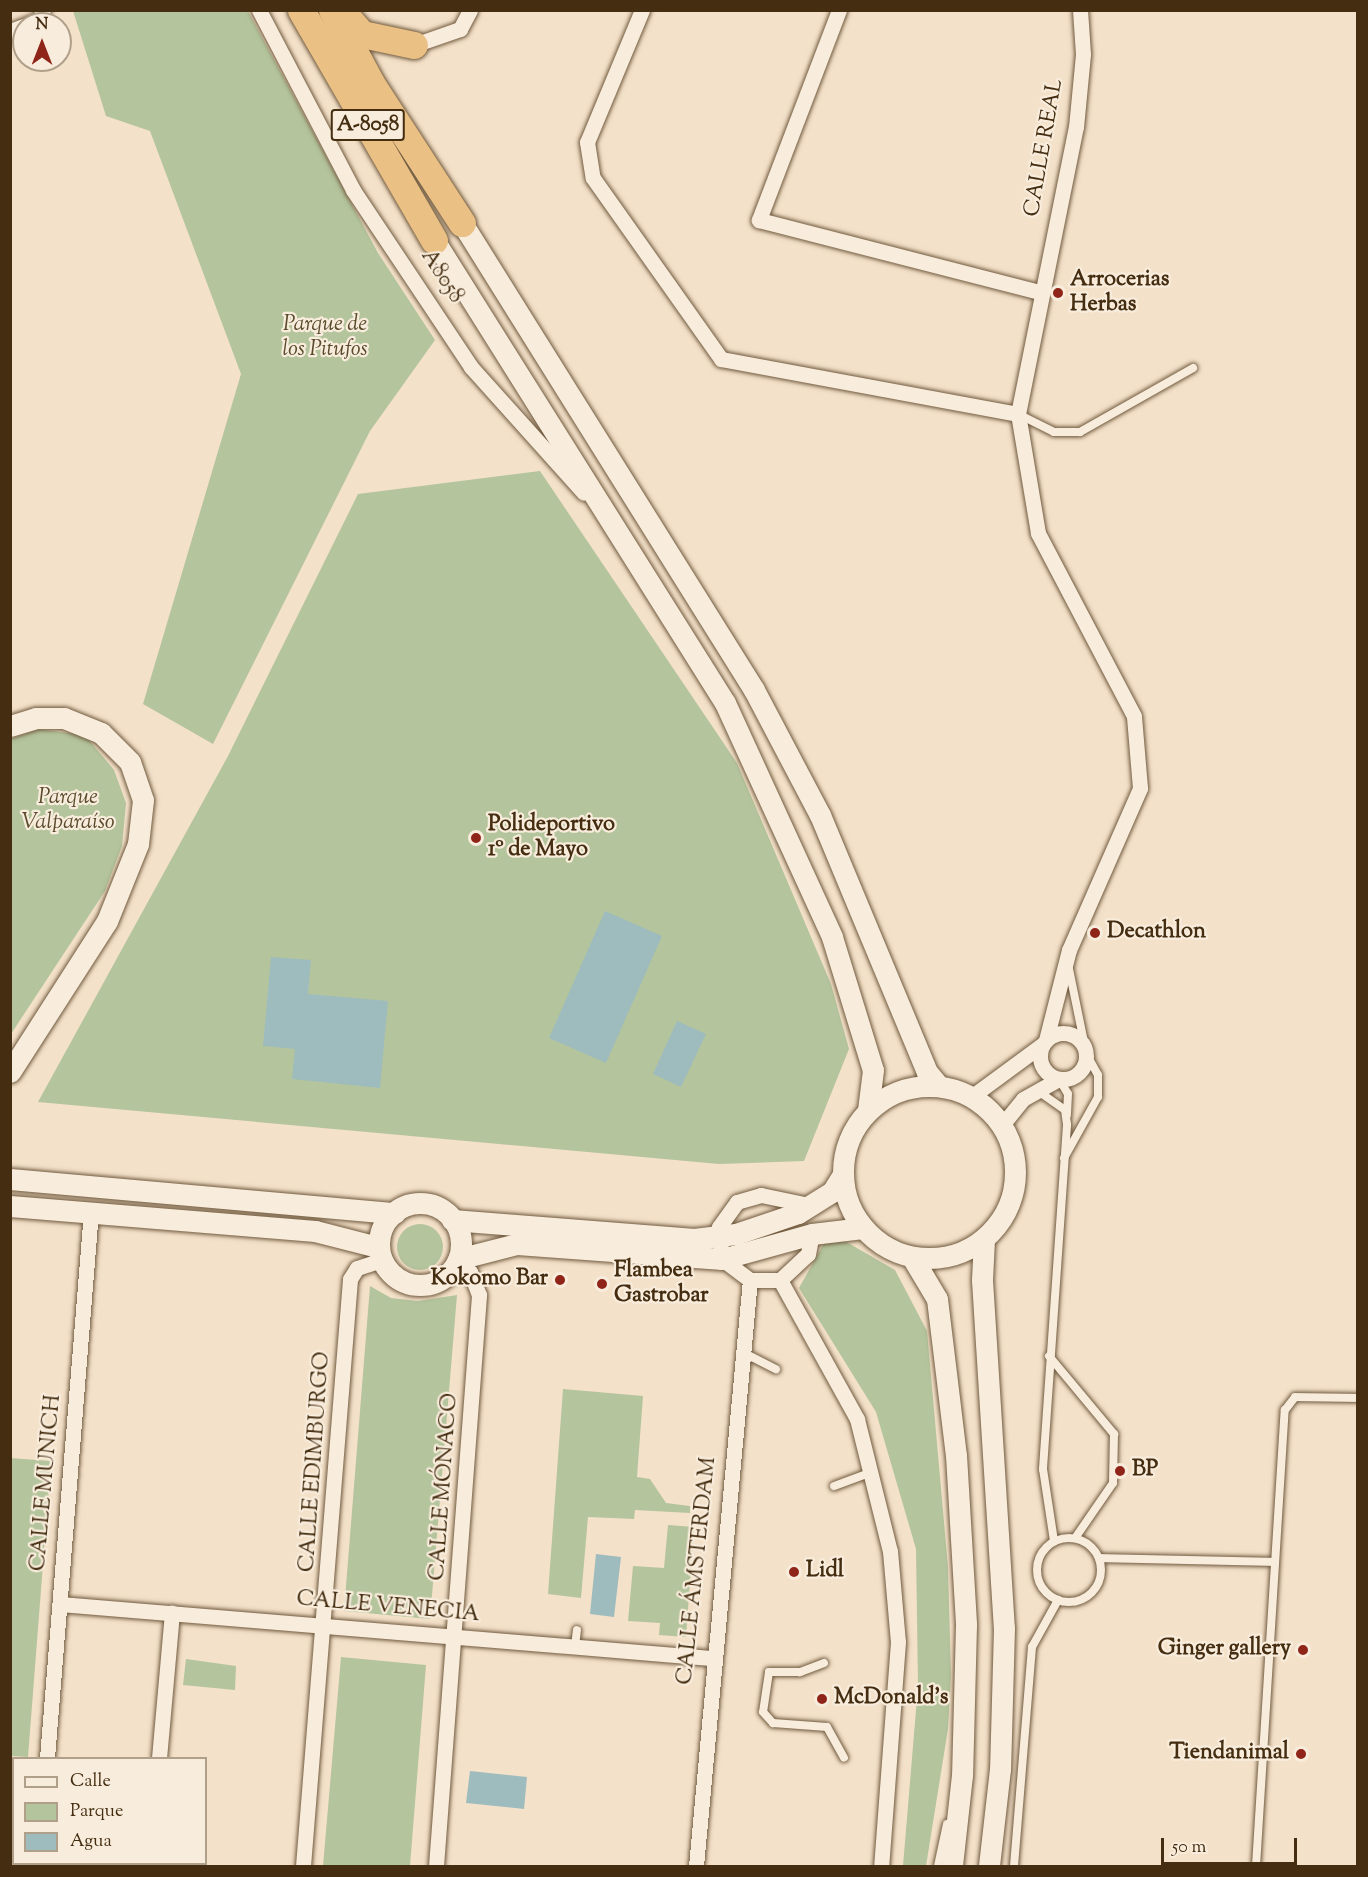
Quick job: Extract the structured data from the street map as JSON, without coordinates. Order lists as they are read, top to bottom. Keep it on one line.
{"streets":{"highway":["A-8058"],"street":["CALLE REAL","A8058","CALLE EDIMBURGO","CALLE MUNICH","CALLE MÓNACO","CALLE ÁMSTERDAM","CALLE VENECIA"]},"crossings":[["A-8058","A8058"],["CALLE EDIMBURGO","CALLE MÓNACO"],["CALLE EDIMBURGO","CALLE VENECIA"],["CALLE MUNICH","CALLE VENECIA"],["CALLE MÓNACO","CALLE VENECIA"],["CALLE ÁMSTERDAM","CALLE VENECIA"]],"parks":["Parque de los Pitufos","Parque Valparaíso"],"places":["Arrocerias Herbas","Polideportivo 1º de Mayo","Decathlon","Kokomo Bar","Flambea Gastrobar","BP","Lidl","Ginger gallery","McDonald's","Tiendanimal"],"legend":["Calle","Parque","Agua"],"scale_bar":"50 m","north":"top"}
